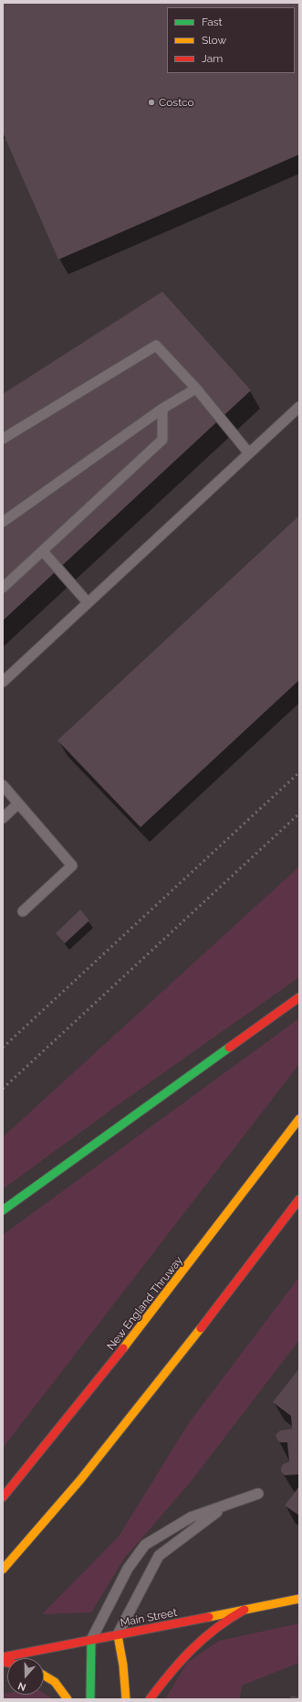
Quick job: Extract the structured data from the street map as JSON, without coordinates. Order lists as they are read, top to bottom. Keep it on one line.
{"streets":{"main road":["New England Thruway","Main Street"]},"places":["Costco"],"legend":["Fast","Slow","Jam"],"north":"bottom"}
